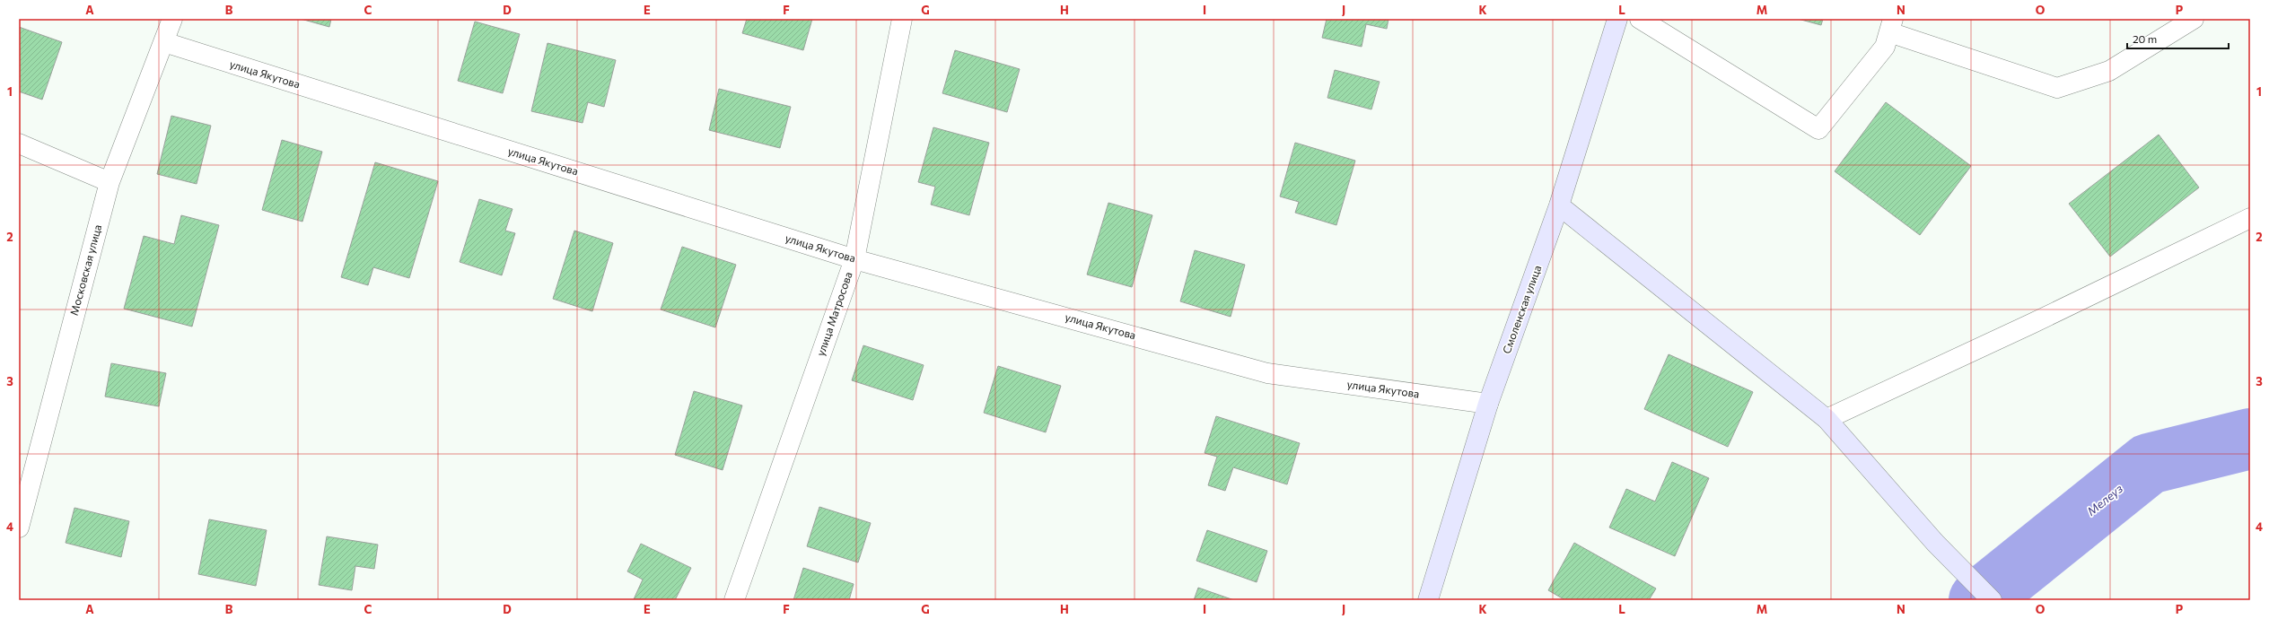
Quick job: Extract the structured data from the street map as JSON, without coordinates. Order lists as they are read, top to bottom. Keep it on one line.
{"streets":{"main road":["Смоленская улица"],"street":["улица Якутова","Московская улица","улица Матросова"]},"crossings":[["улица Якутова","Московская улица"],["улица Якутова","Смоленская улица"],["улица Якутова","улица Матросова"]],"water":["Мелеуз"],"scale_bar":"20 m","grid":{"columns":["A","B","C","D","E","F","G","H","I","J","K","L","M","N","O","P"],"rows":["1","2","3","4"]}}
